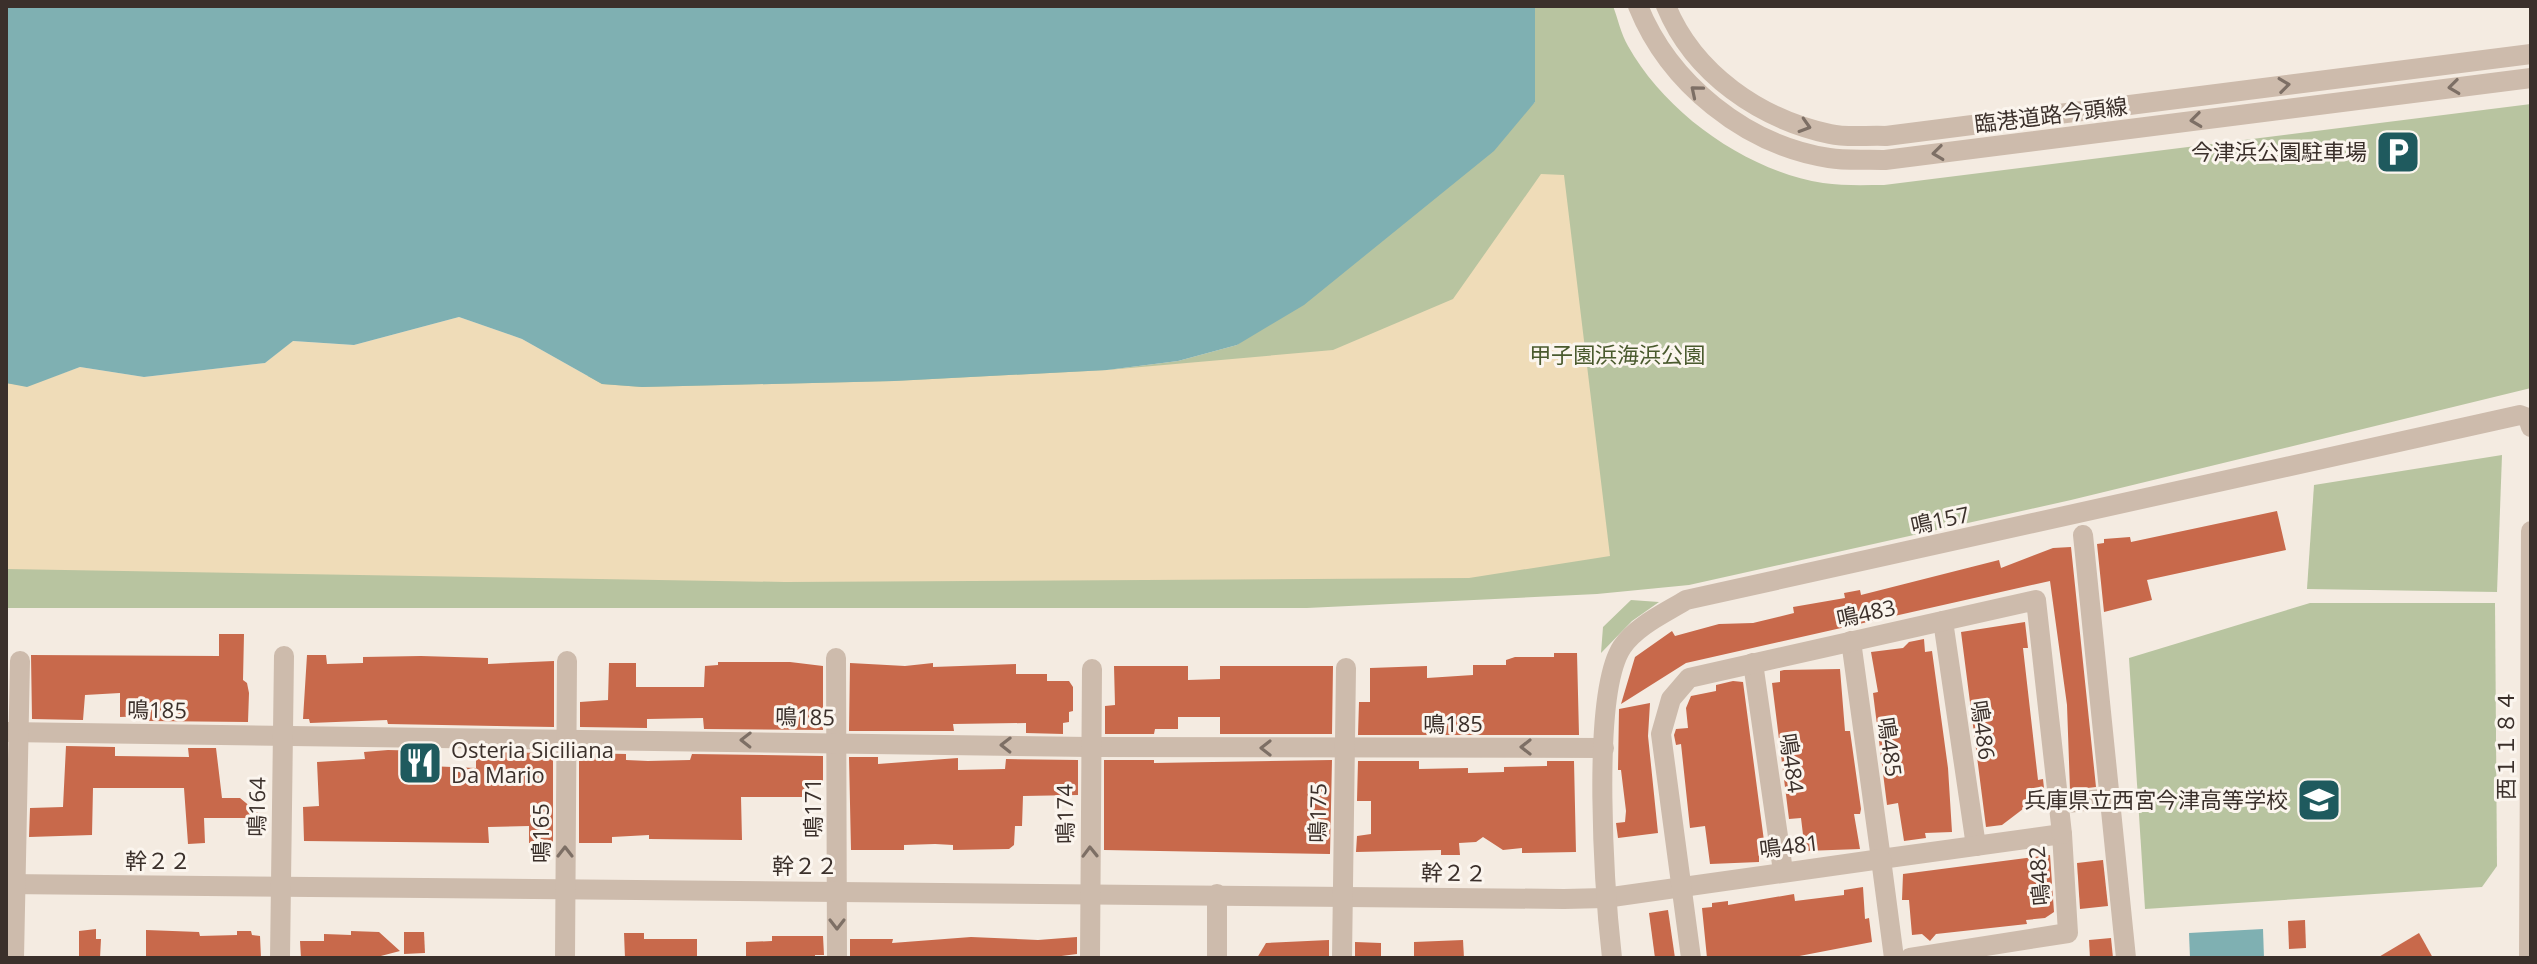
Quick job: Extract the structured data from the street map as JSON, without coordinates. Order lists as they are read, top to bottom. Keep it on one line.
{"streets":{"street":["臨港道路今頭線","鳴157","鳴483","鳴185","鳴486","西１１８４","鳴485","鳴484","鳴164","鳴171","鳴175","鳴174","鳴165","鳴481","幹２２","鳴482"]},"crossings":[["鳴157","鳴185"],["鳴157","鳴481"],["鳴157","幹２２"],["鳴483","鳴486"],["鳴483","鳴485"],["鳴483","鳴484"],["鳴483","鳴481"],["鳴483","鳴482"],["鳴185","鳴164"],["鳴185","鳴171"],["鳴185","鳴175"],["鳴185","鳴174"],["鳴185","鳴165"],["鳴486","鳴482"],["鳴485","鳴481"],["鳴485","鳴482"],["鳴484","鳴481"],["鳴164","幹２２"],["鳴171","幹２２"],["鳴175","幹２２"],["鳴174","幹２２"],["鳴165","幹２２"],["鳴481","幹２２"],["鳴481","鳴482"]],"one_way":["鳴185","鳴174","鳴165"],"parks":["甲子園浜海浜公園"],"places":{"parking":["今津浜公園駐車場"],"restaurant":["Osteria Siciliana Da Mario"],"school or university":["兵庫県立西宮今津高等学校"]}}
